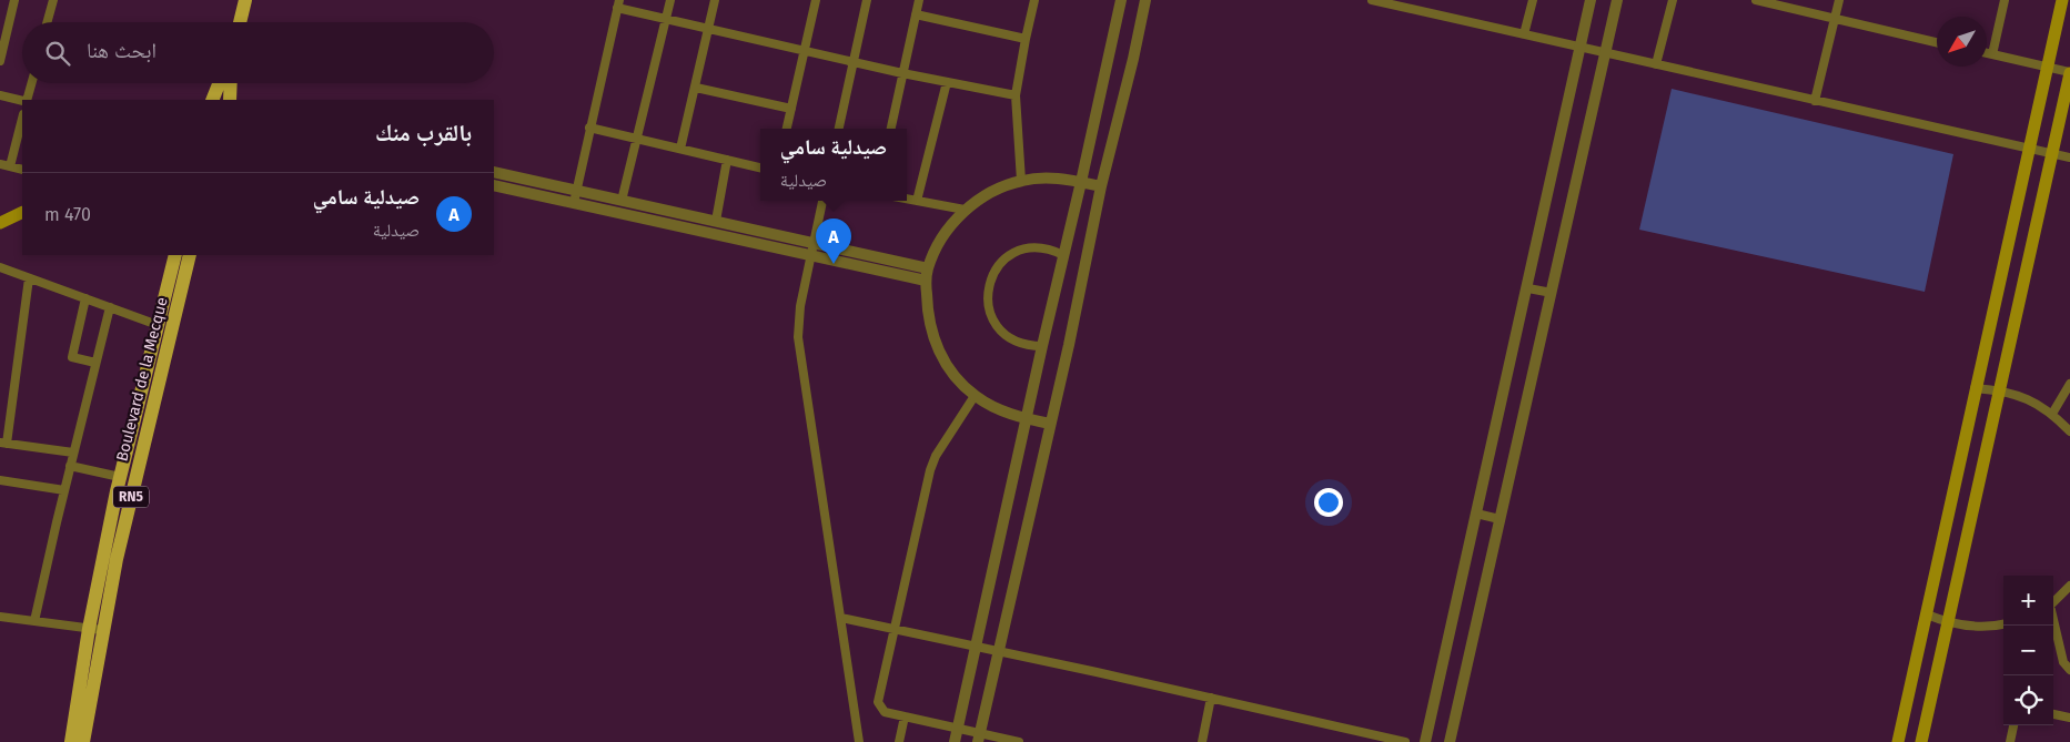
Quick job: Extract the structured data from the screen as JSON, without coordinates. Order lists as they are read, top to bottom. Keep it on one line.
{"streets":{"main road":["Boulevard de la Mecque","RN5"]},"north":"bottom left","page":{"search":"ابحث هنا","heading":"بالقرب منك","popup":["صيدلية سامي","صيدلية"],"list":[{"mark":"A","name":"صيدلية سامي","note":"صيدلية","value":"470 m"}],"pins":"A","map_buttons":["+","−"]}}
